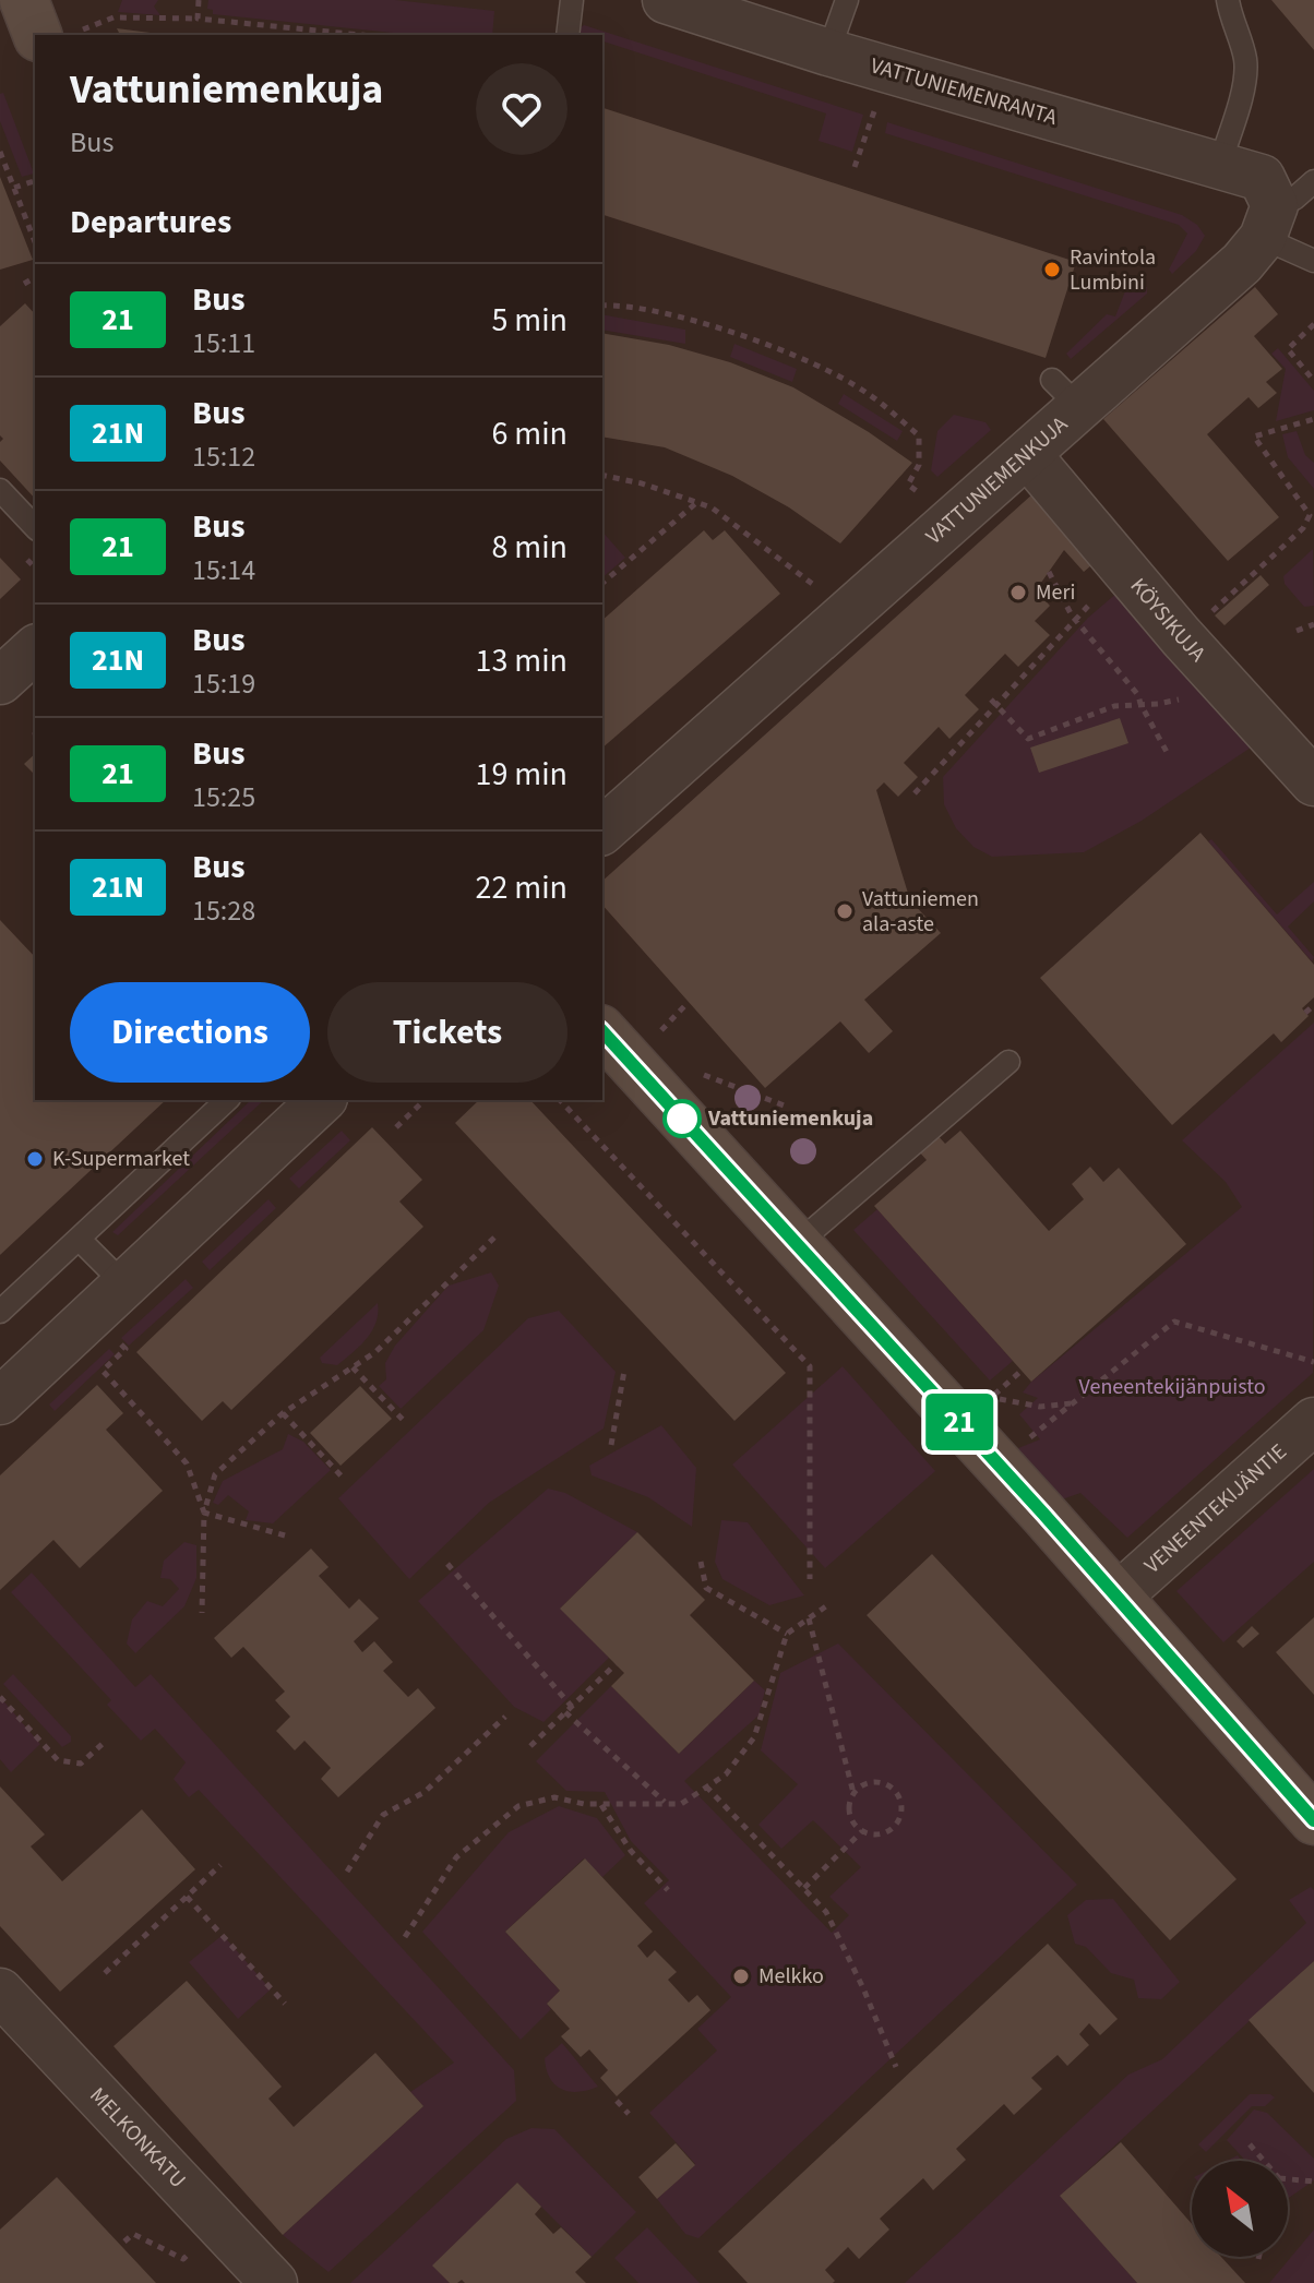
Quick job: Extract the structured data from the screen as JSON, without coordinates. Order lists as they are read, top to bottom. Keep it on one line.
{"streets":{"street":["VATTUNIEMENRANTA","VATTUNIEMENKUJA","KÖYSIKUJA","VENEENTEKIJÄNTIE","MELKONKATU"]},"crossings":[["VATTUNIEMENRANTA","VATTUNIEMENKUJA"],["VATTUNIEMENKUJA","KÖYSIKUJA"]],"parks":["Veneentekijänpuisto"],"places":["Ravintola Lumbini","Meri","Vattuniemen ala-aste","Vattuniemenkuja","K-Supermarket","Melkko"],"lines":["bus line 21"],"north":"top left","page":{"on_map":"21","heading":[["Vattuniemenkuja","Bus"],"Departures"],"list":[{"mark":"21","name":"Bus","note":"15:11","value":"5 min"},{"mark":"21N","name":"Bus","note":"15:12","value":"6 min"},{"mark":"21","name":"Bus","note":"15:14","value":"8 min"},{"mark":"21N","name":"Bus","note":"15:19","value":"13 min"},{"mark":"21","name":"Bus","note":"15:25","value":"19 min"},{"mark":"21N","name":"Bus","note":"15:28","value":"22 min"}],"buttons":["Directions","Tickets"]}}
